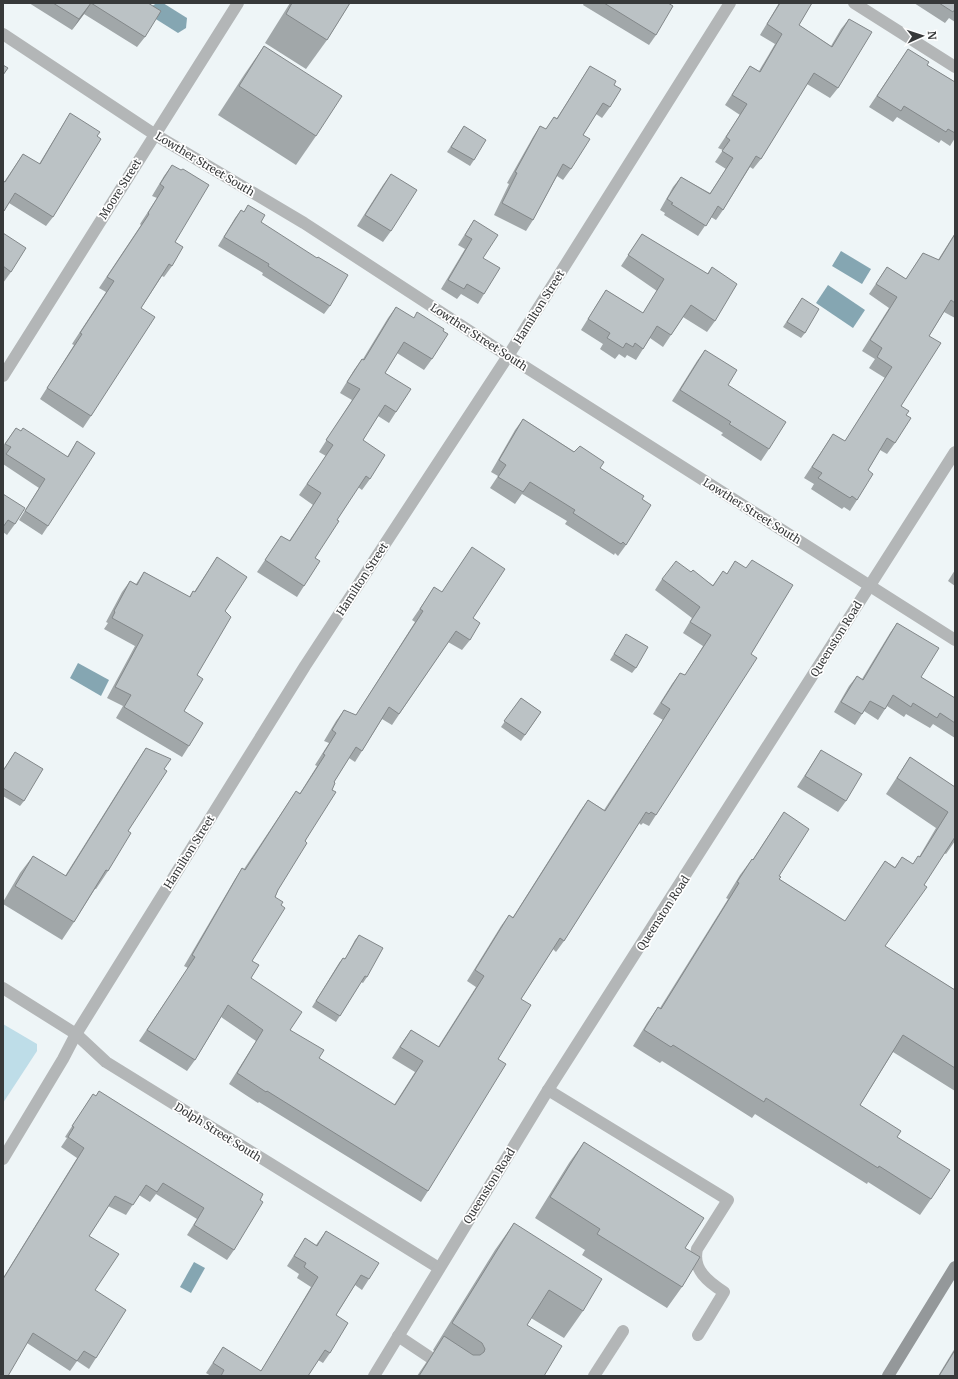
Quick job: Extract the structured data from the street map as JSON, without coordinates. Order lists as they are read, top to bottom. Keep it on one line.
{"streets":{"street":["Lowther Street South","Moore Street","Hamilton Street","Queenston Road","Dolph Street South"]},"crossings":[["Lowther Street South","Moore Street"],["Lowther Street South","Hamilton Street"],["Lowther Street South","Queenston Road"],["Hamilton Street","Dolph Street South"],["Queenston Road","Dolph Street South"]],"north":"right"}
